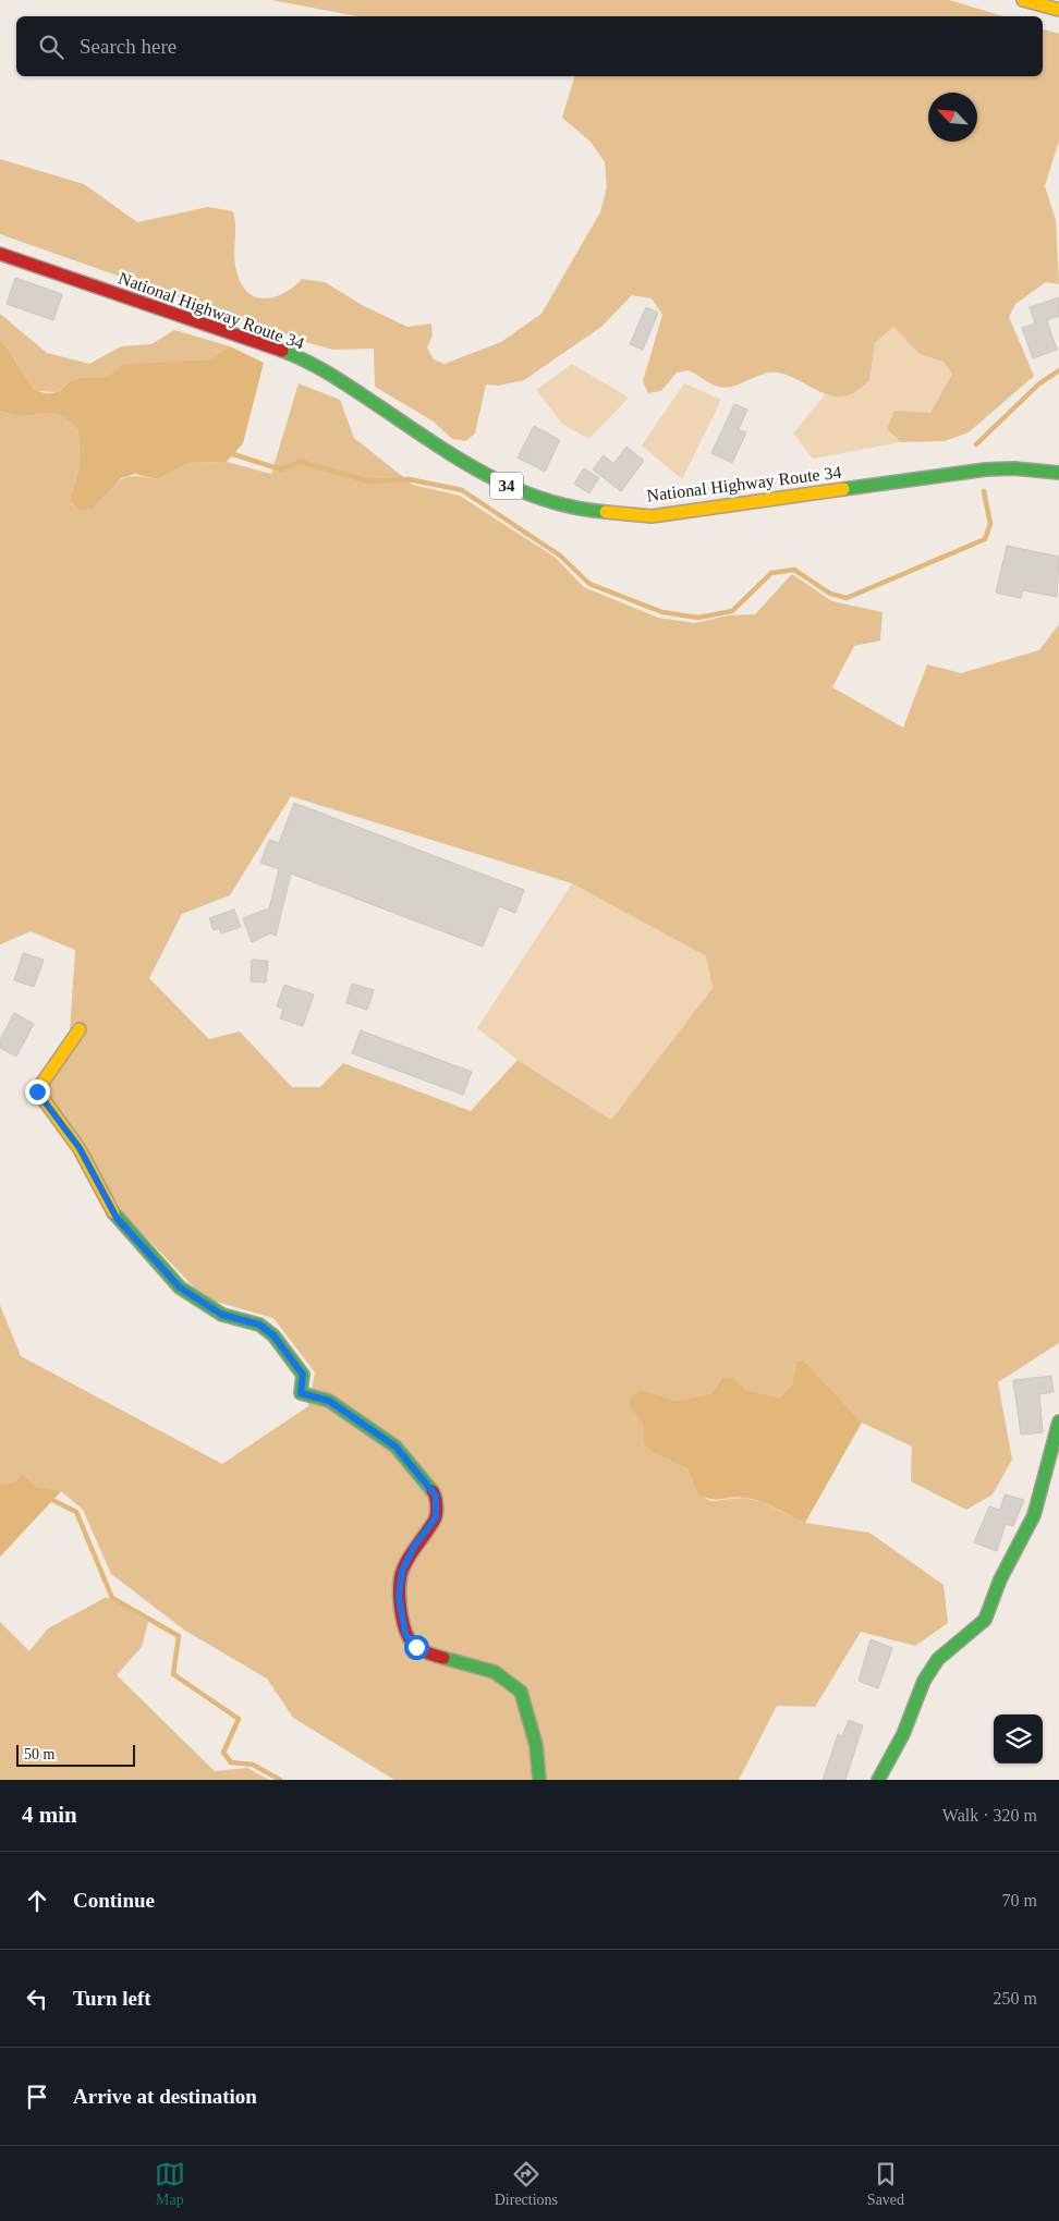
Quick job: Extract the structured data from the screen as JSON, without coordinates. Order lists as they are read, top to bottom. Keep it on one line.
{"streets":{"main road":["National Highway Route 34","34"]},"scale_bar":"50 m","north":"top left","page":{"search":"Search here","scale":"50 m","heading":["4 min","Walk · 320 m"],"list":[["Continue","70 m"],["Turn left","250 m"],"Arrive at destination"],"nav":["Map","Directions","Saved"]}}
